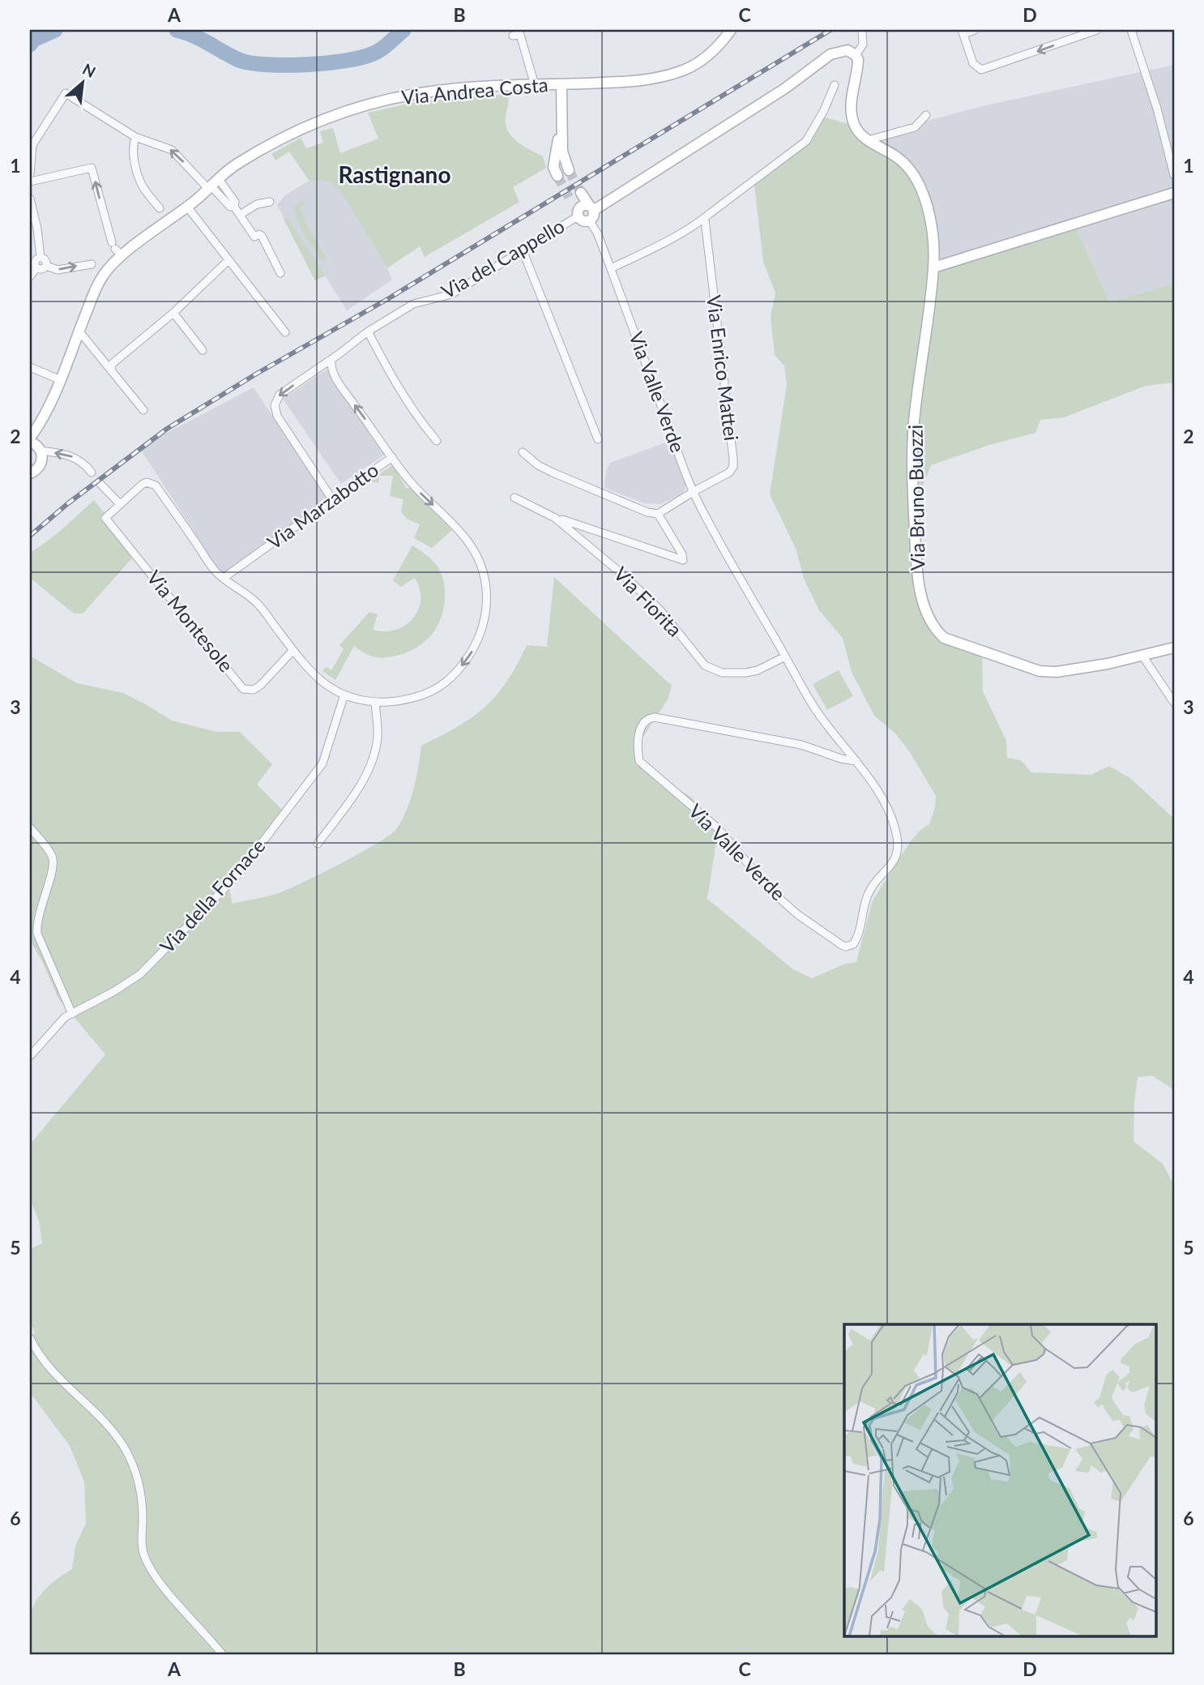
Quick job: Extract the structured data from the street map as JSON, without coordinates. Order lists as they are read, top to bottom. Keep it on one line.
{"streets":{"street":["Via Andrea Costa","Via del Cappello","Via Enrico Mattei","Via Valle Verde","Via Bruno Buozzi","Via Marzabotto","Via Fiorita","Via Montesole","Via della Fornace"]},"crossings":[["Via del Cappello","Via Marzabotto"],["Via Enrico Mattei","Via Valle Verde"],["Via Valle Verde","Via Fiorita"],["Via Marzabotto","Via Montesole"],["Via Marzabotto","Via della Fornace"]],"districts":["Rastignano"],"north":"top right","grid":{"columns":["A","B","C","D"],"rows":["1","2","3","4","5","6"]}}
